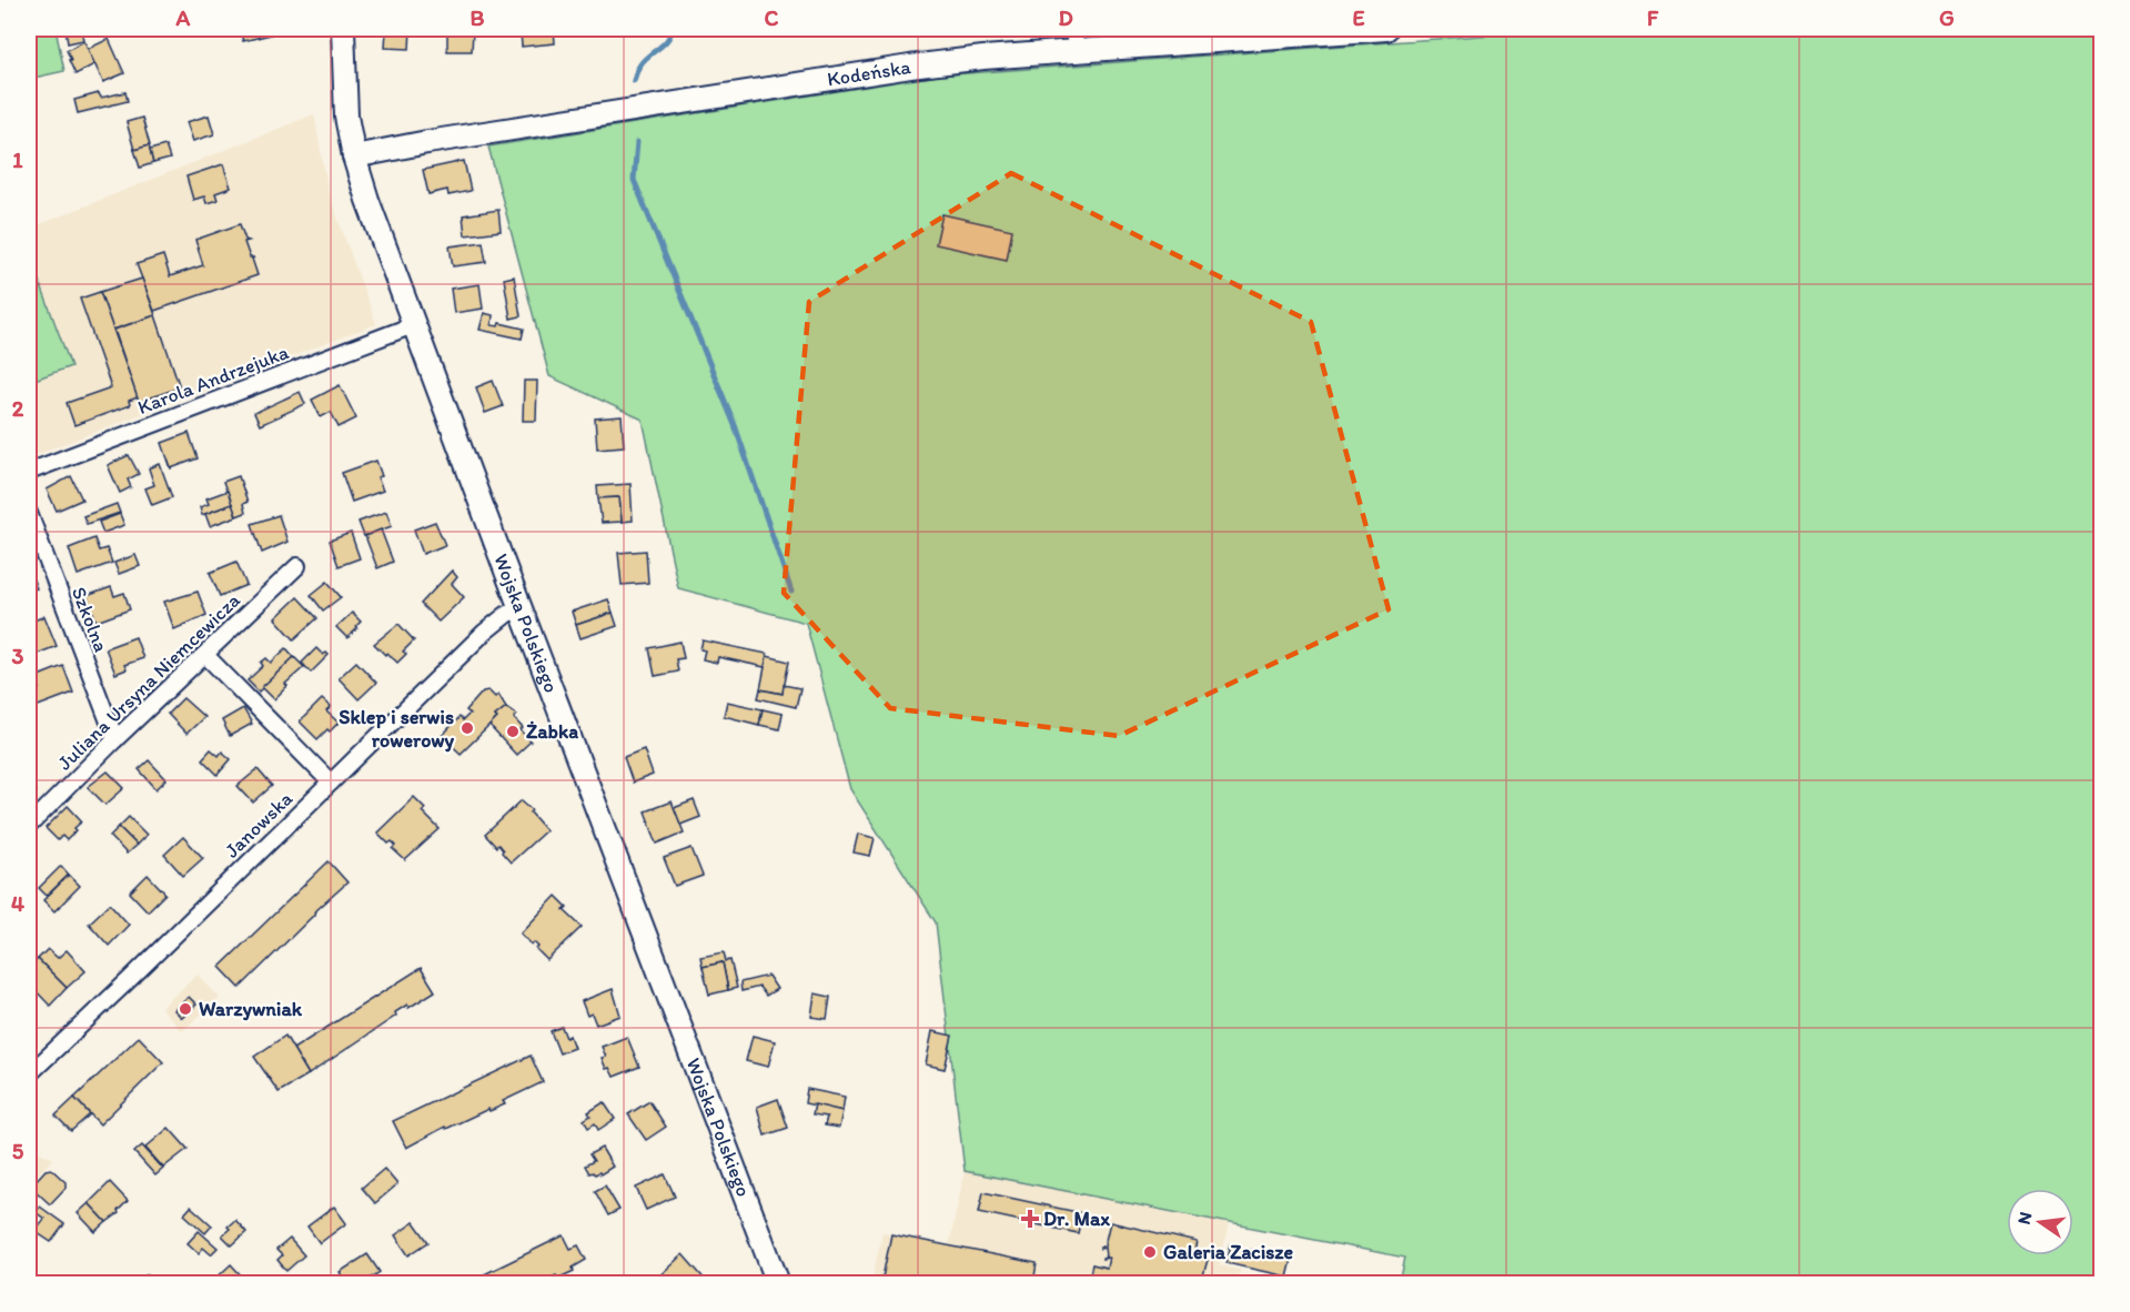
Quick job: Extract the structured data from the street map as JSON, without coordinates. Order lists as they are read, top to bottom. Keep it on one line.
{"streets":{"main road":["Kodeńska","Wojska Polskiego"],"street":["Karola Andrzejuka","Szkolna","Juliana Ursyna Niemcewicza","Janowska"]},"crossings":[["Kodeńska","Wojska Polskiego"],["Karola Andrzejuka","Wojska Polskiego"],["Szkolna","Juliana Ursyna Niemcewicza"],["Wojska Polskiego","Janowska"]],"places":{"other":["Sklep i serwis rowerowy","Żabka","Warzywniak","Galeria Zacisze"],"health":["Dr. Max"]},"north":"left","grid":{"columns":["A","B","C","D","E","F","G"],"rows":["1","2","3","4","5"]}}
